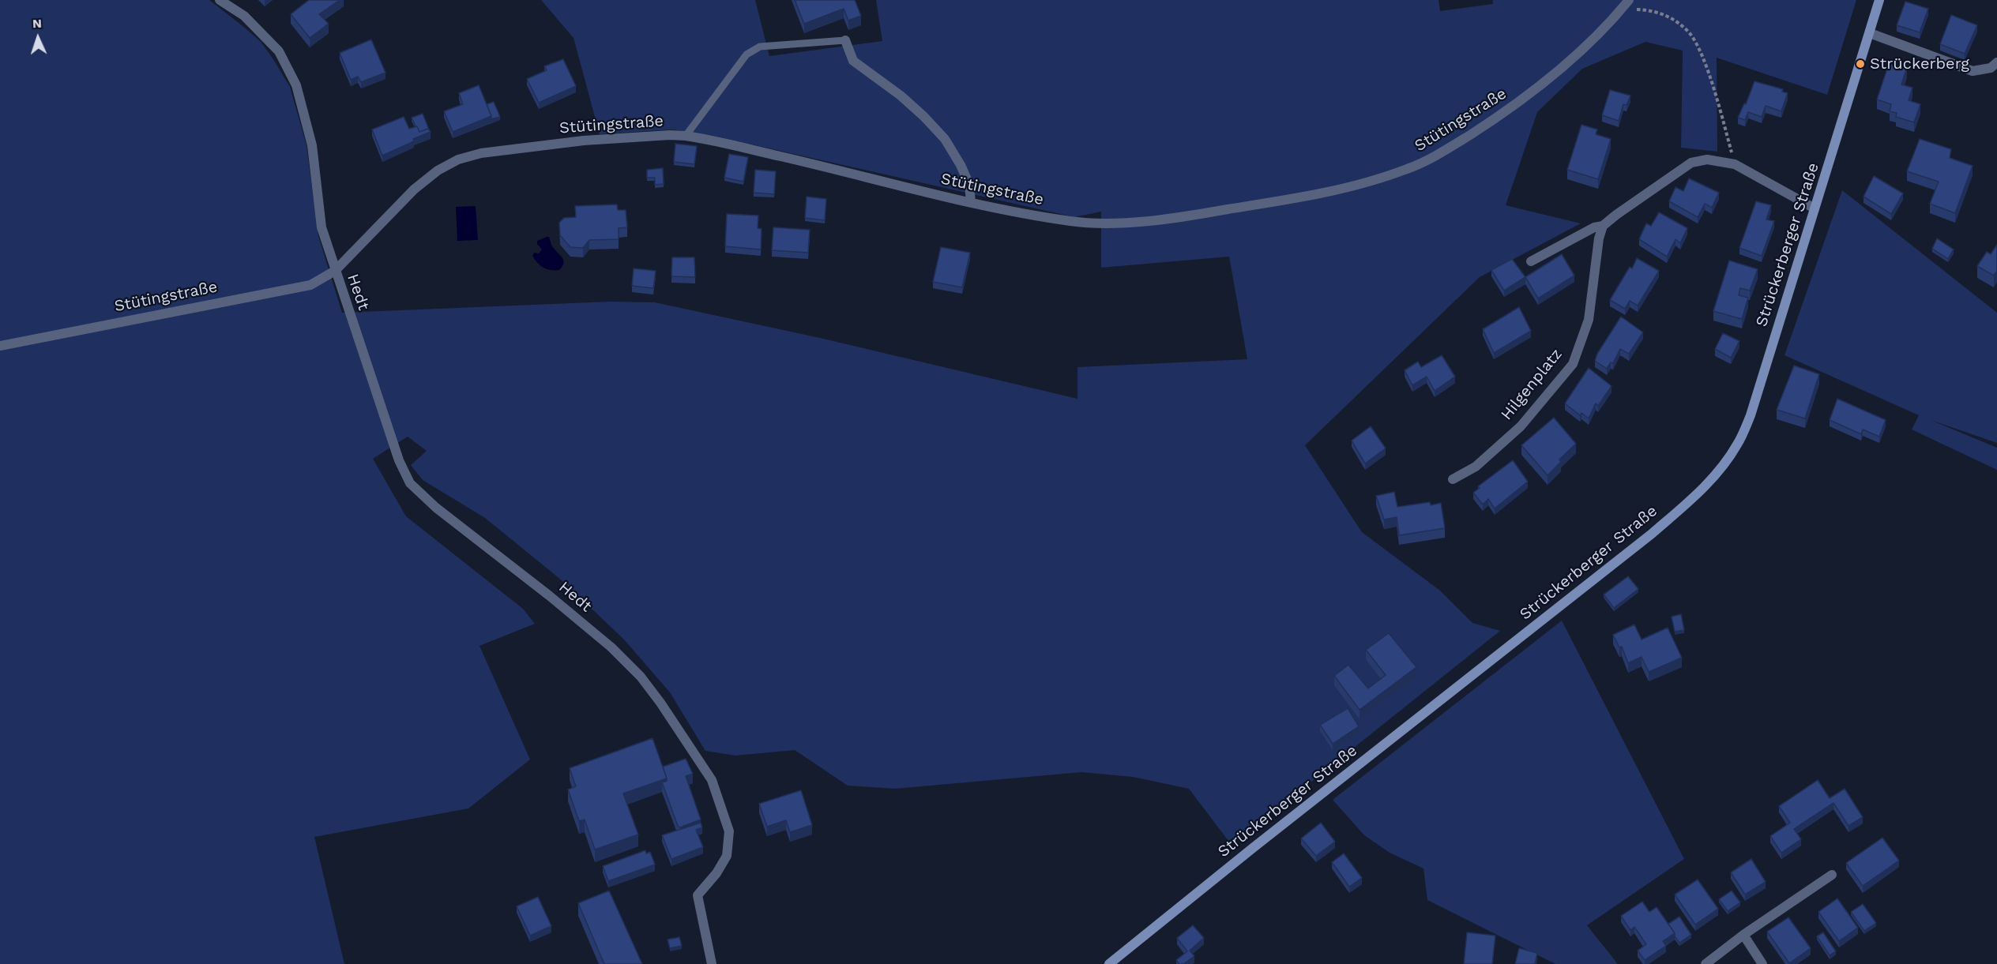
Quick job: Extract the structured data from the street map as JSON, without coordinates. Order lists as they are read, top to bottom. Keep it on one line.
{"streets":{"main road":["Strückerberger Straße"],"street":["Stütingstraße","Hedt","Hilgenplatz"]},"crossings":[["Stütingstraße","Hedt"]],"places":["Strückerberg"],"north":"top"}
